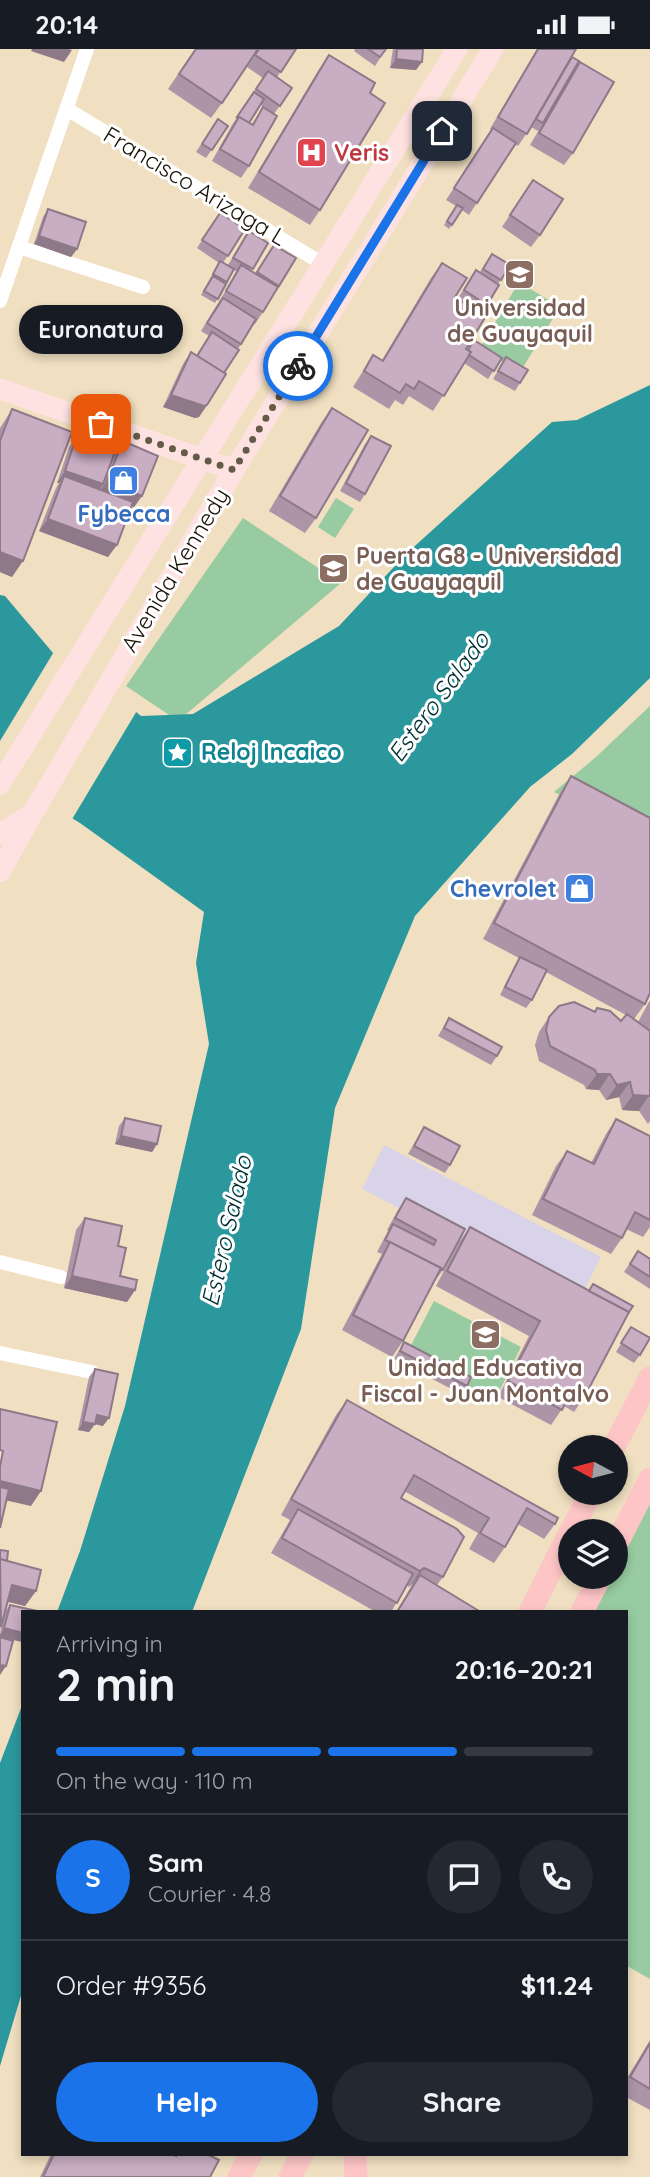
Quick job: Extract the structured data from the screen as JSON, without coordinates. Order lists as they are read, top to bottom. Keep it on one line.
{"streets":{"main road":["Avenida Kennedy"],"street":["Francisco Arizaga L"]},"crossings":[["Francisco Arizaga L","Avenida Kennedy"]],"water":["Estero Salado"],"places":{"hospital":["Veris"],"school or university":["Universidad de Guayaquil","Puerta G8 - Universidad de Guayaquil","Unidad Educativa Fiscal - Juan Montalvo"],"other":["Euronatura"],"shop":["Fybecca","Chevrolet"],"place":["Reloj Incaico"]},"north":"left","page":{"status":"20:14","bubble":"Euronatura","heading":["2 min","Arriving in","20:16–20:21"],"panel":["Sam","Courier · 4.8","Order #9356","$11.24"],"bar":"On the way · 110 m","round":"S","buttons":["Help","Share"]}}
